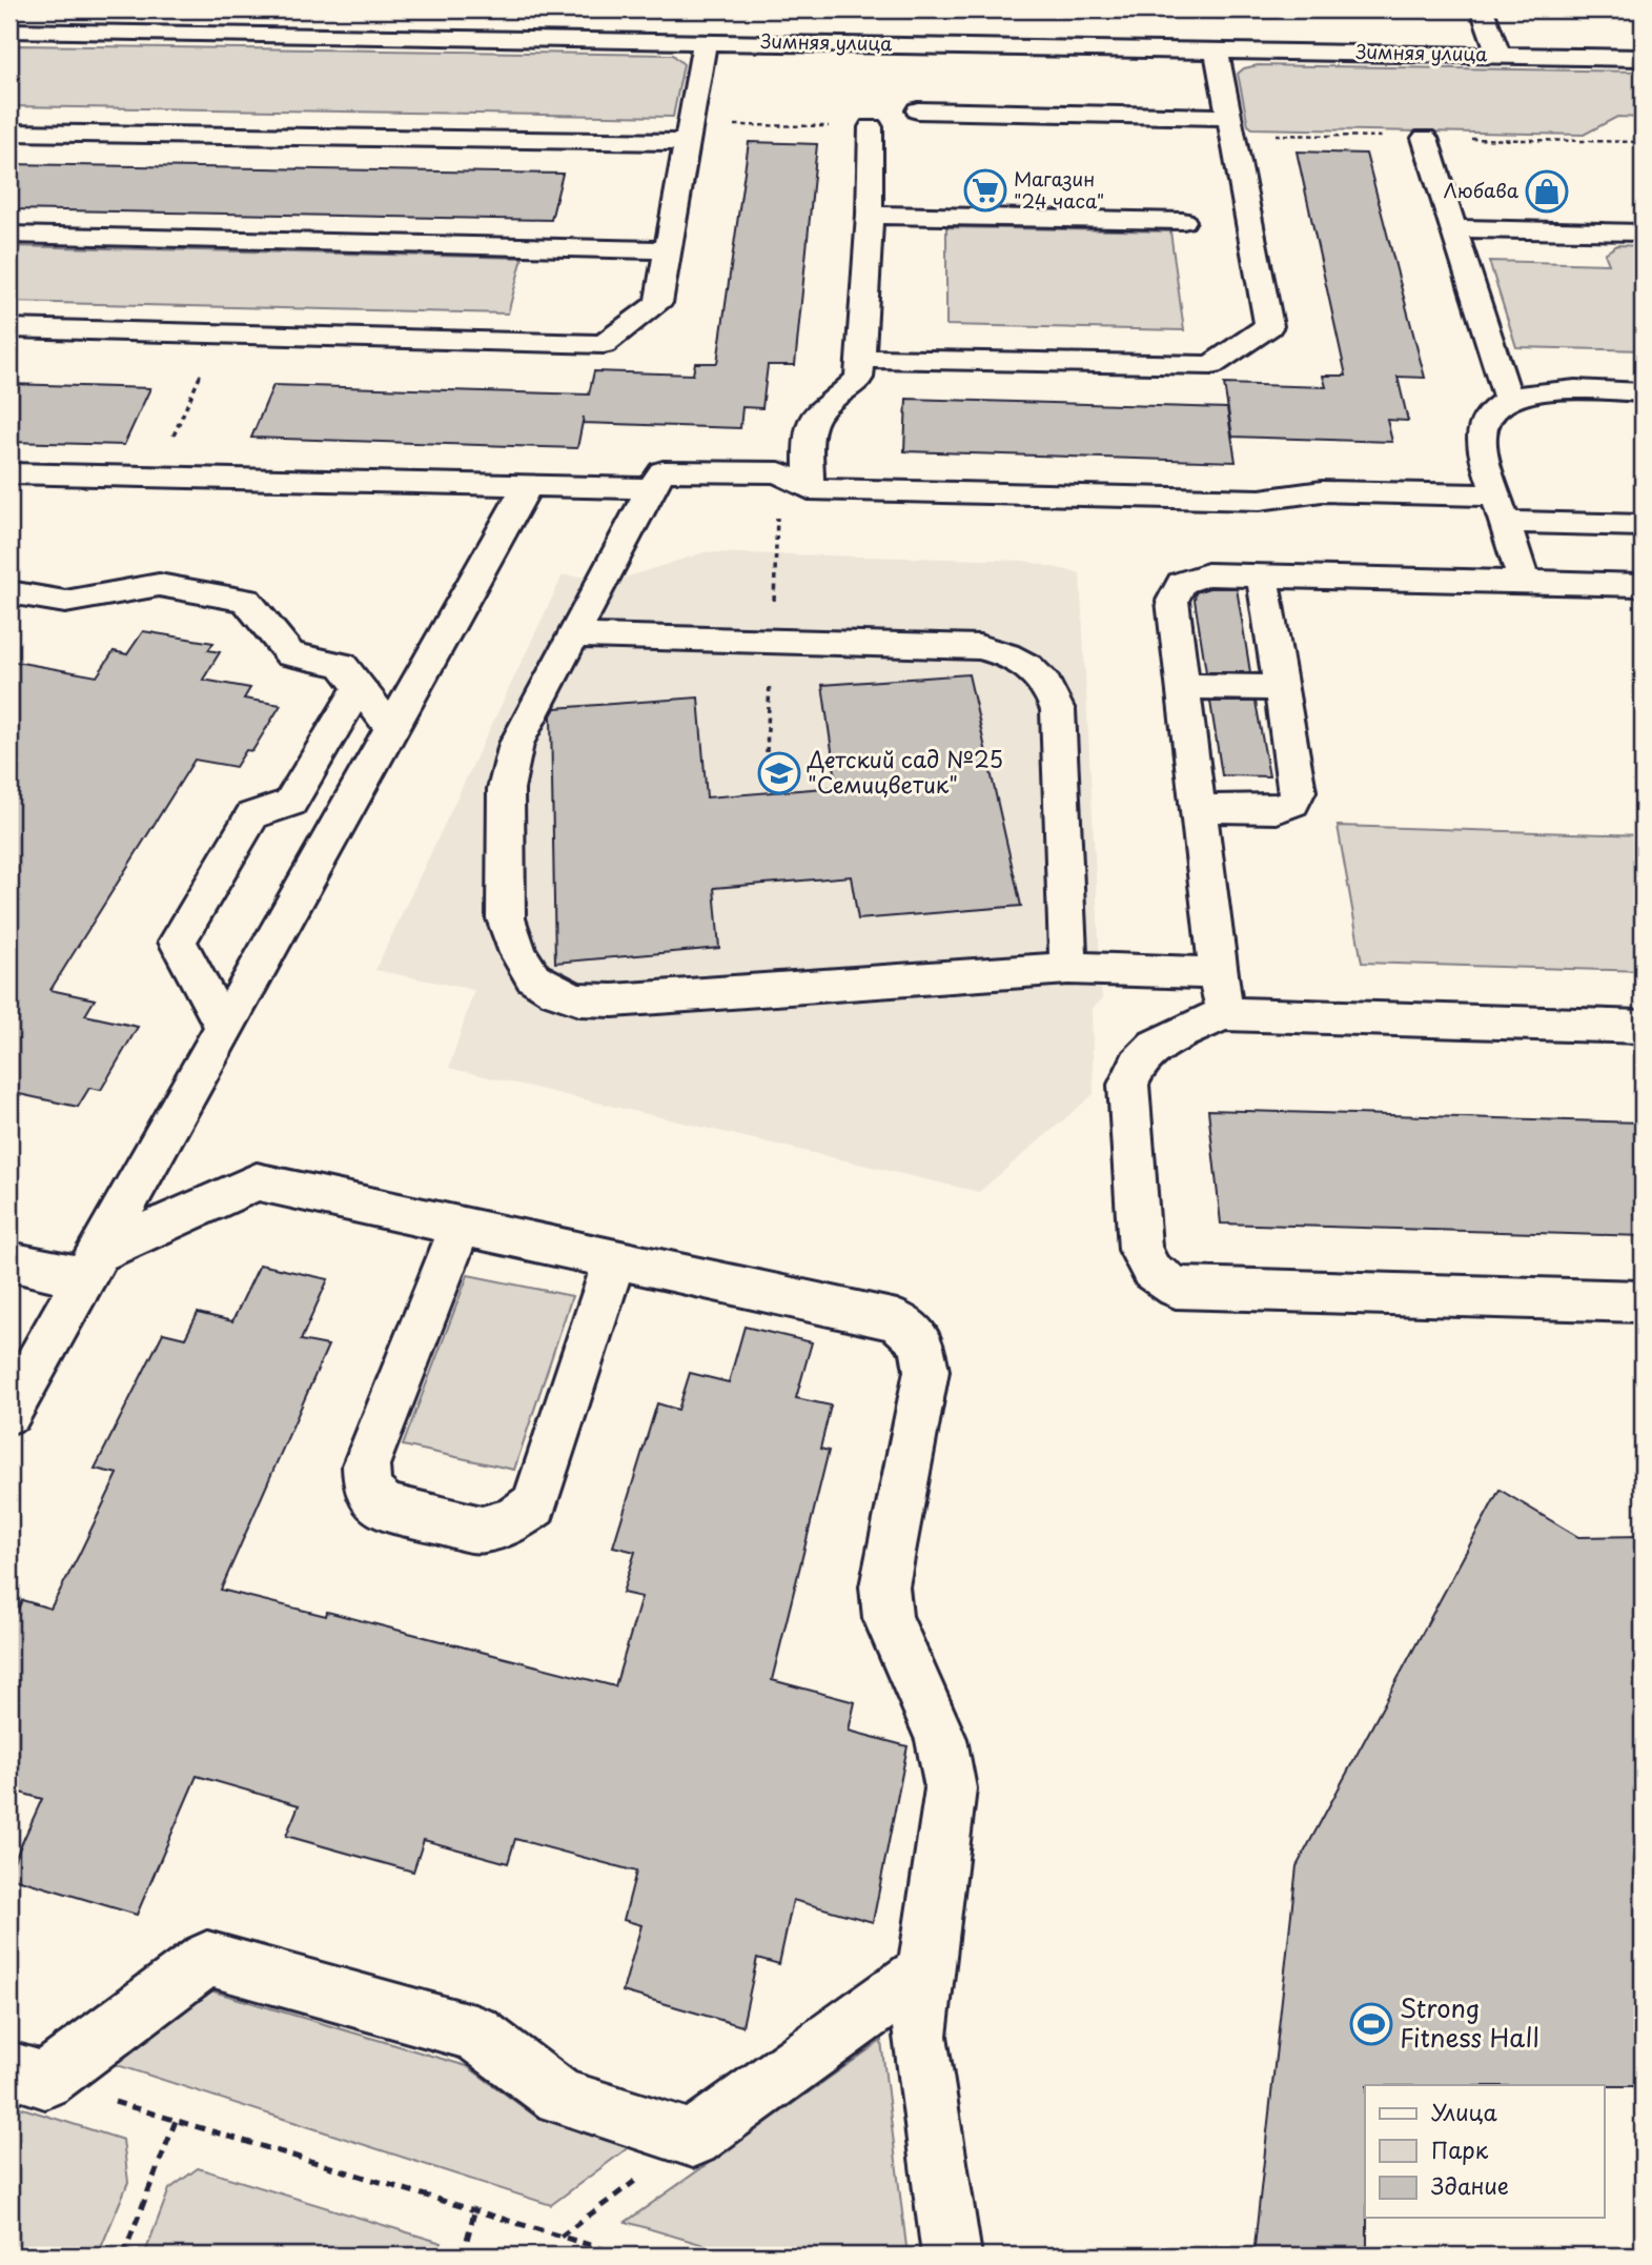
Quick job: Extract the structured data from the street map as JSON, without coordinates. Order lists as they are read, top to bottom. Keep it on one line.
{"streets":{"street":["Зимняя улица"]},"places":{"supermarket":["Магазин \"24 часа\""],"shop":["Любава"],"school or university":["Детский сад №25 \"Семицветик\""],"sports":["Strong Fitness Hall"]},"legend":["Улица","Парк","Здание"]}
